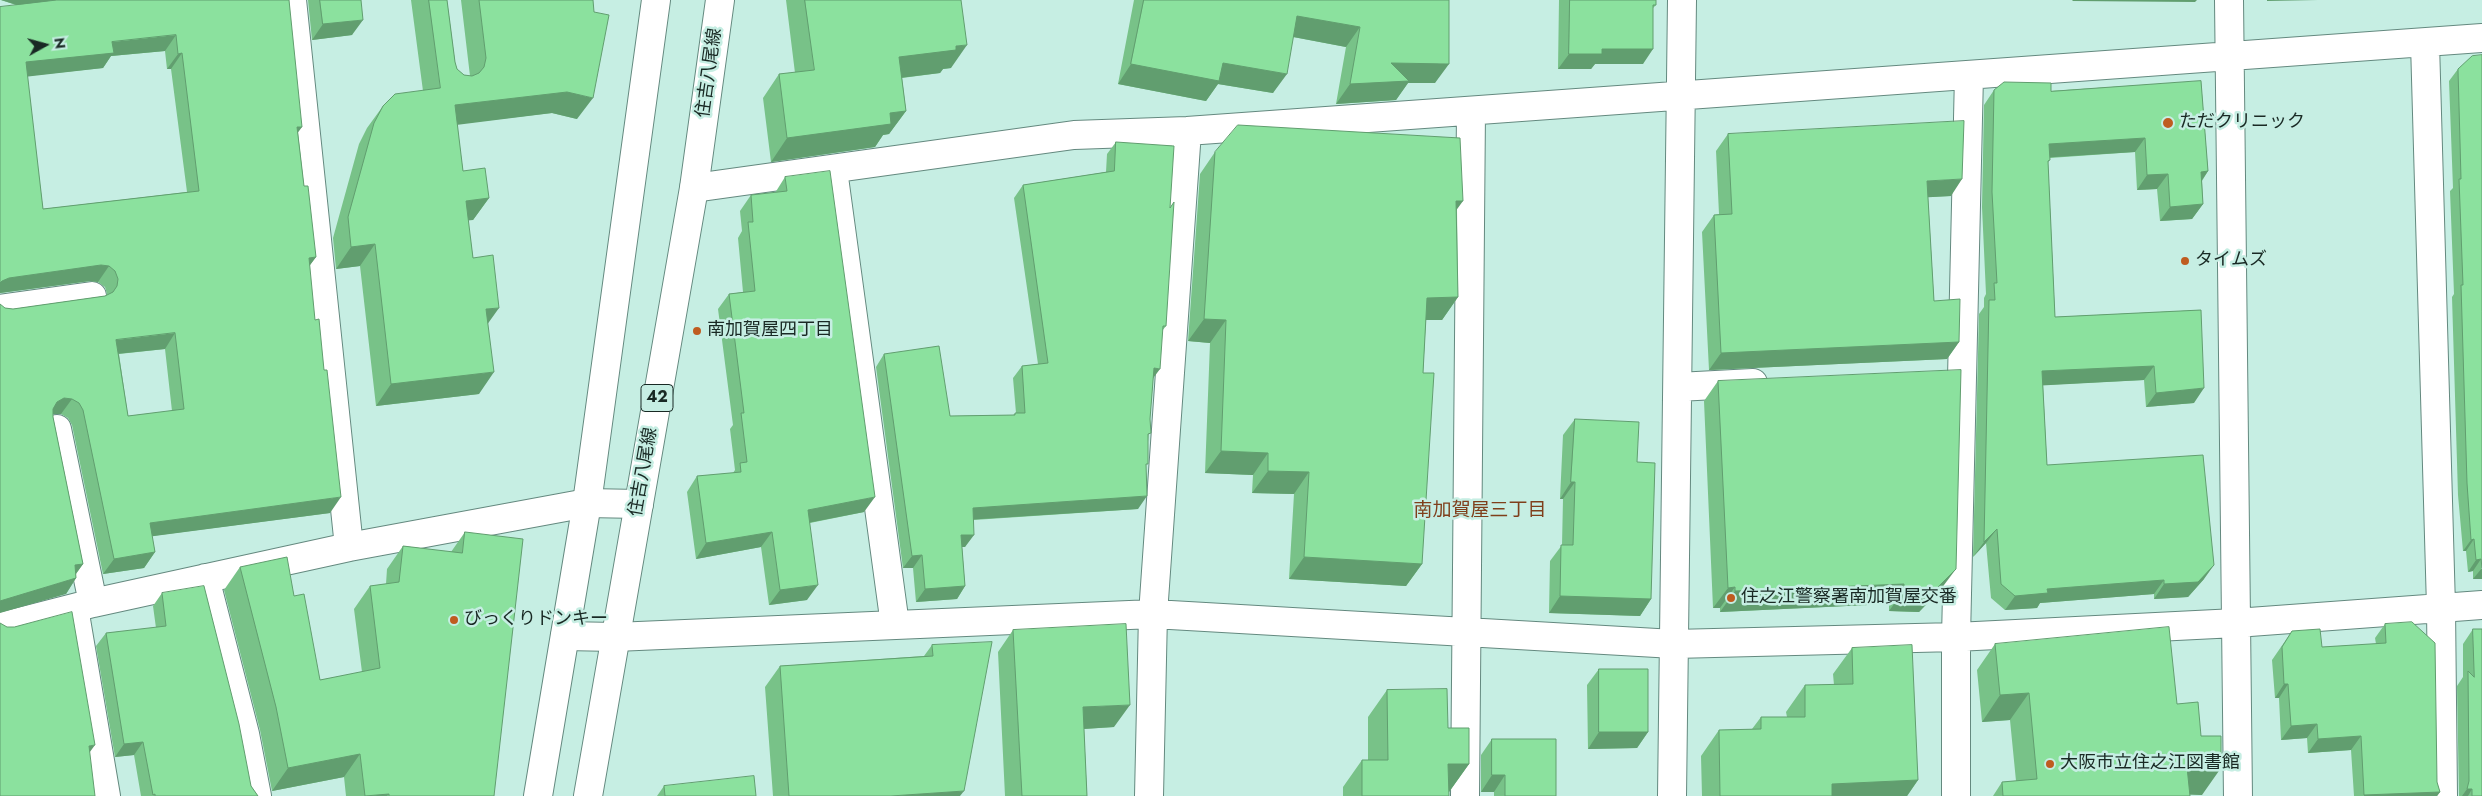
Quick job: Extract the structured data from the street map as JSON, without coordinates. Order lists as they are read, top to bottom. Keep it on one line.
{"streets":{"street":["住吉八尾線","42"]},"districts":["南加賀屋三丁目"],"places":["ただクリニック","タイムズ","南加賀屋四丁目","住之江警察署南加賀屋交番","びっくりドンキー","大阪市立住之江図書館"],"north":"right"}
